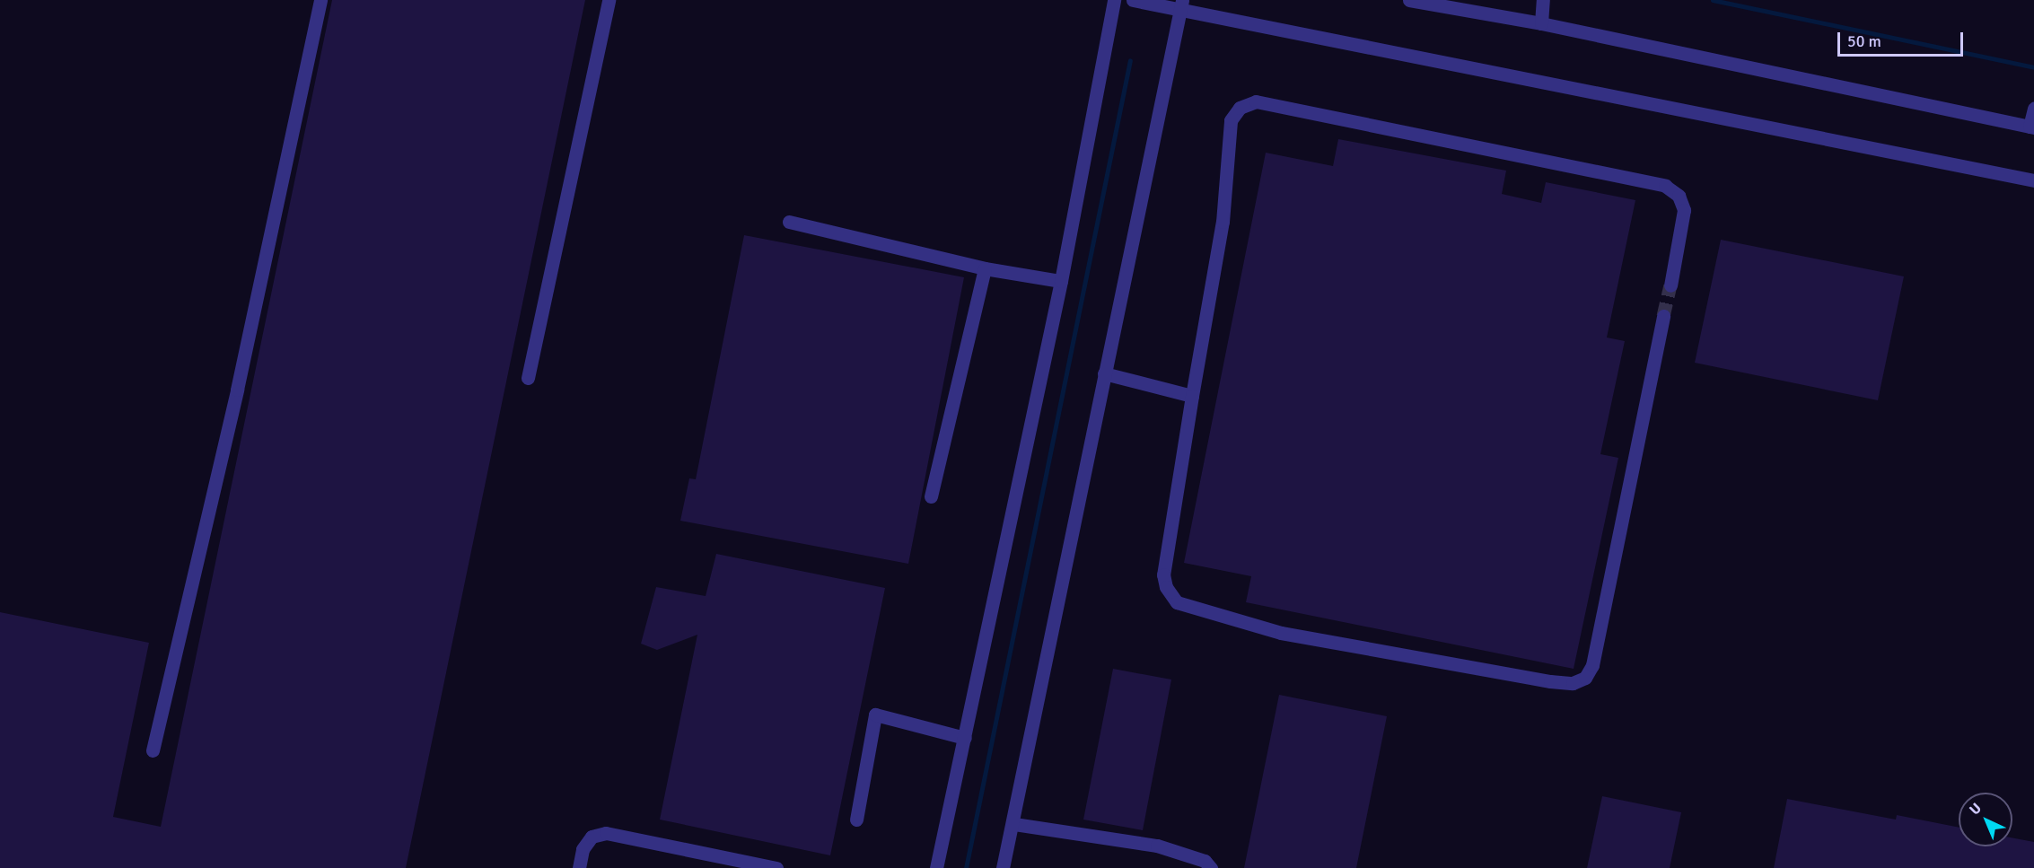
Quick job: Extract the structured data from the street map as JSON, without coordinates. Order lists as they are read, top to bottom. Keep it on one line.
{"scale_bar":"50 m","north":"top left"}
